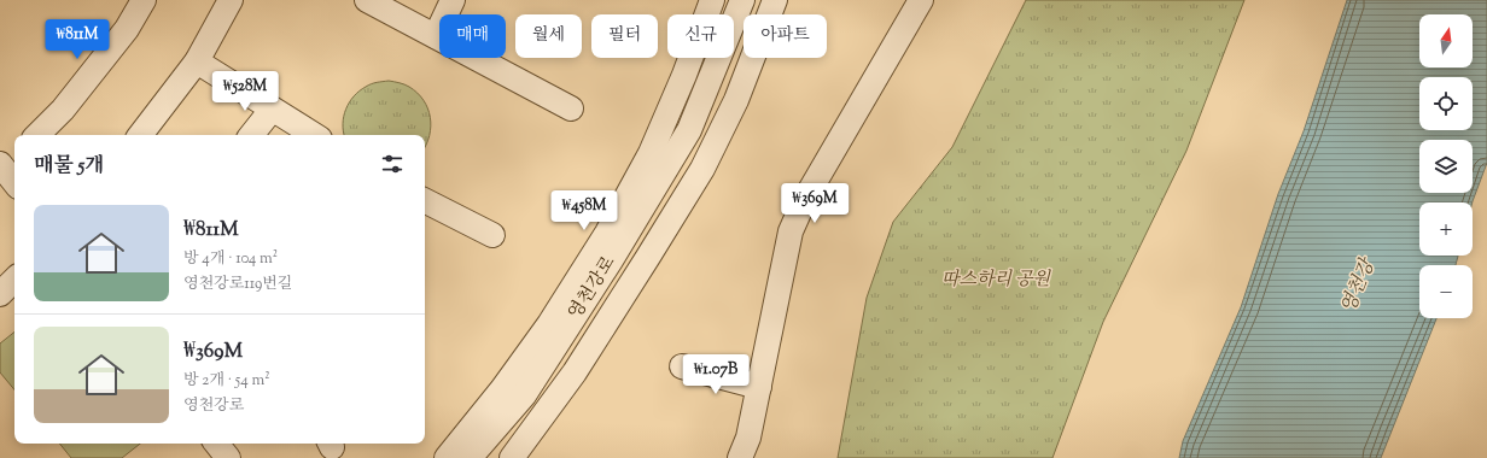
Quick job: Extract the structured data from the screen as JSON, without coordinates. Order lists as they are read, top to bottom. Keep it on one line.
{"streets":{"street":["영천강로"]},"water":["영천강"],"parks":["따스하리 공원"],"north":"top","page":{"map_buttons":["+","−"],"chip":["매매","월세","필터","신규","아파트"],"price":["₩811M","₩528M","₩369M","₩458M","₩1.07B"],"heading":"매물 5개","list":[{"name":"₩811M","note":"방 4개 · 104 m² · 영천강로119번길"},{"name":"₩369M","note":"방 2개 · 54 m² · 영천강로"}]}}
